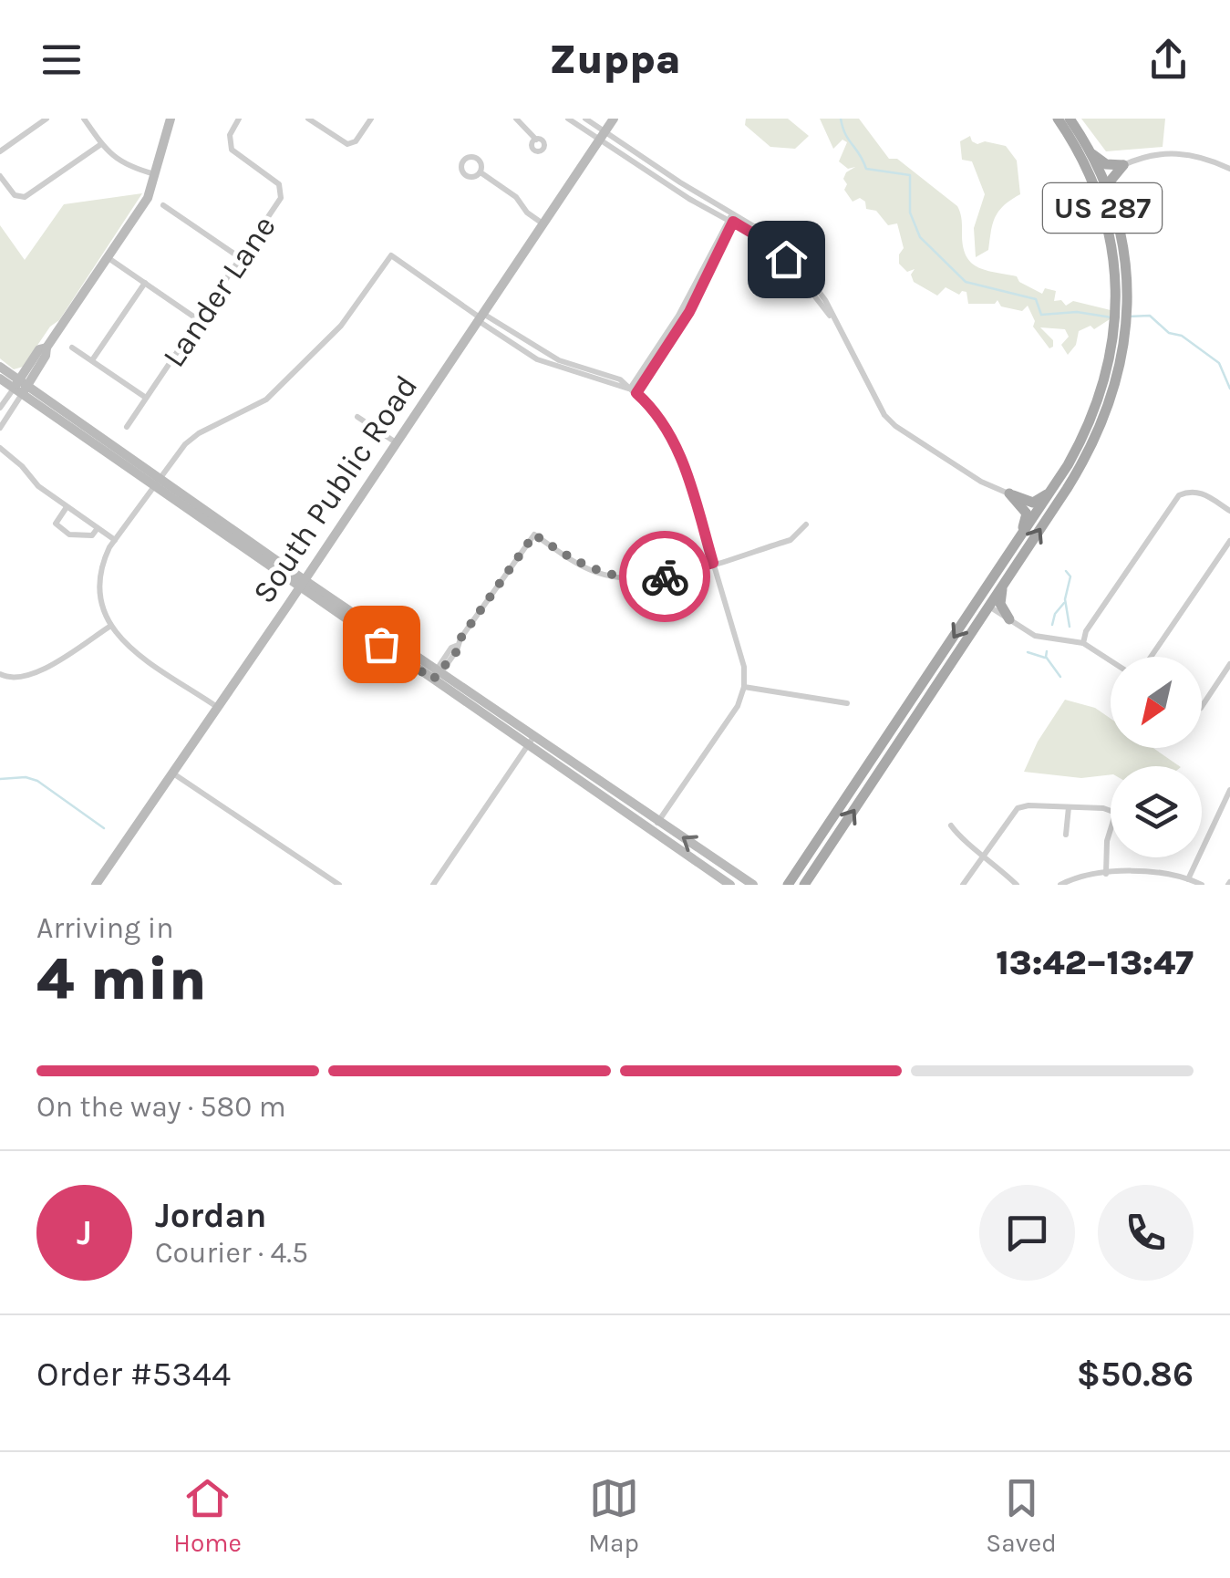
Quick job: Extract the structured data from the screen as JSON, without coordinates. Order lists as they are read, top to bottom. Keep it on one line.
{"streets":{"main road":["US 287"],"street":["Lander Lane","South Public Road"]},"north":"bottom left","page":{"header":"Zuppa","heading":["4 min","Arriving in","13:42–13:47"],"panel":["Jordan","Courier · 4.5","Order #5344","$50.86"],"bar":"On the way · 580 m","round":"J","tabs":["Home","Map","Saved"]}}
